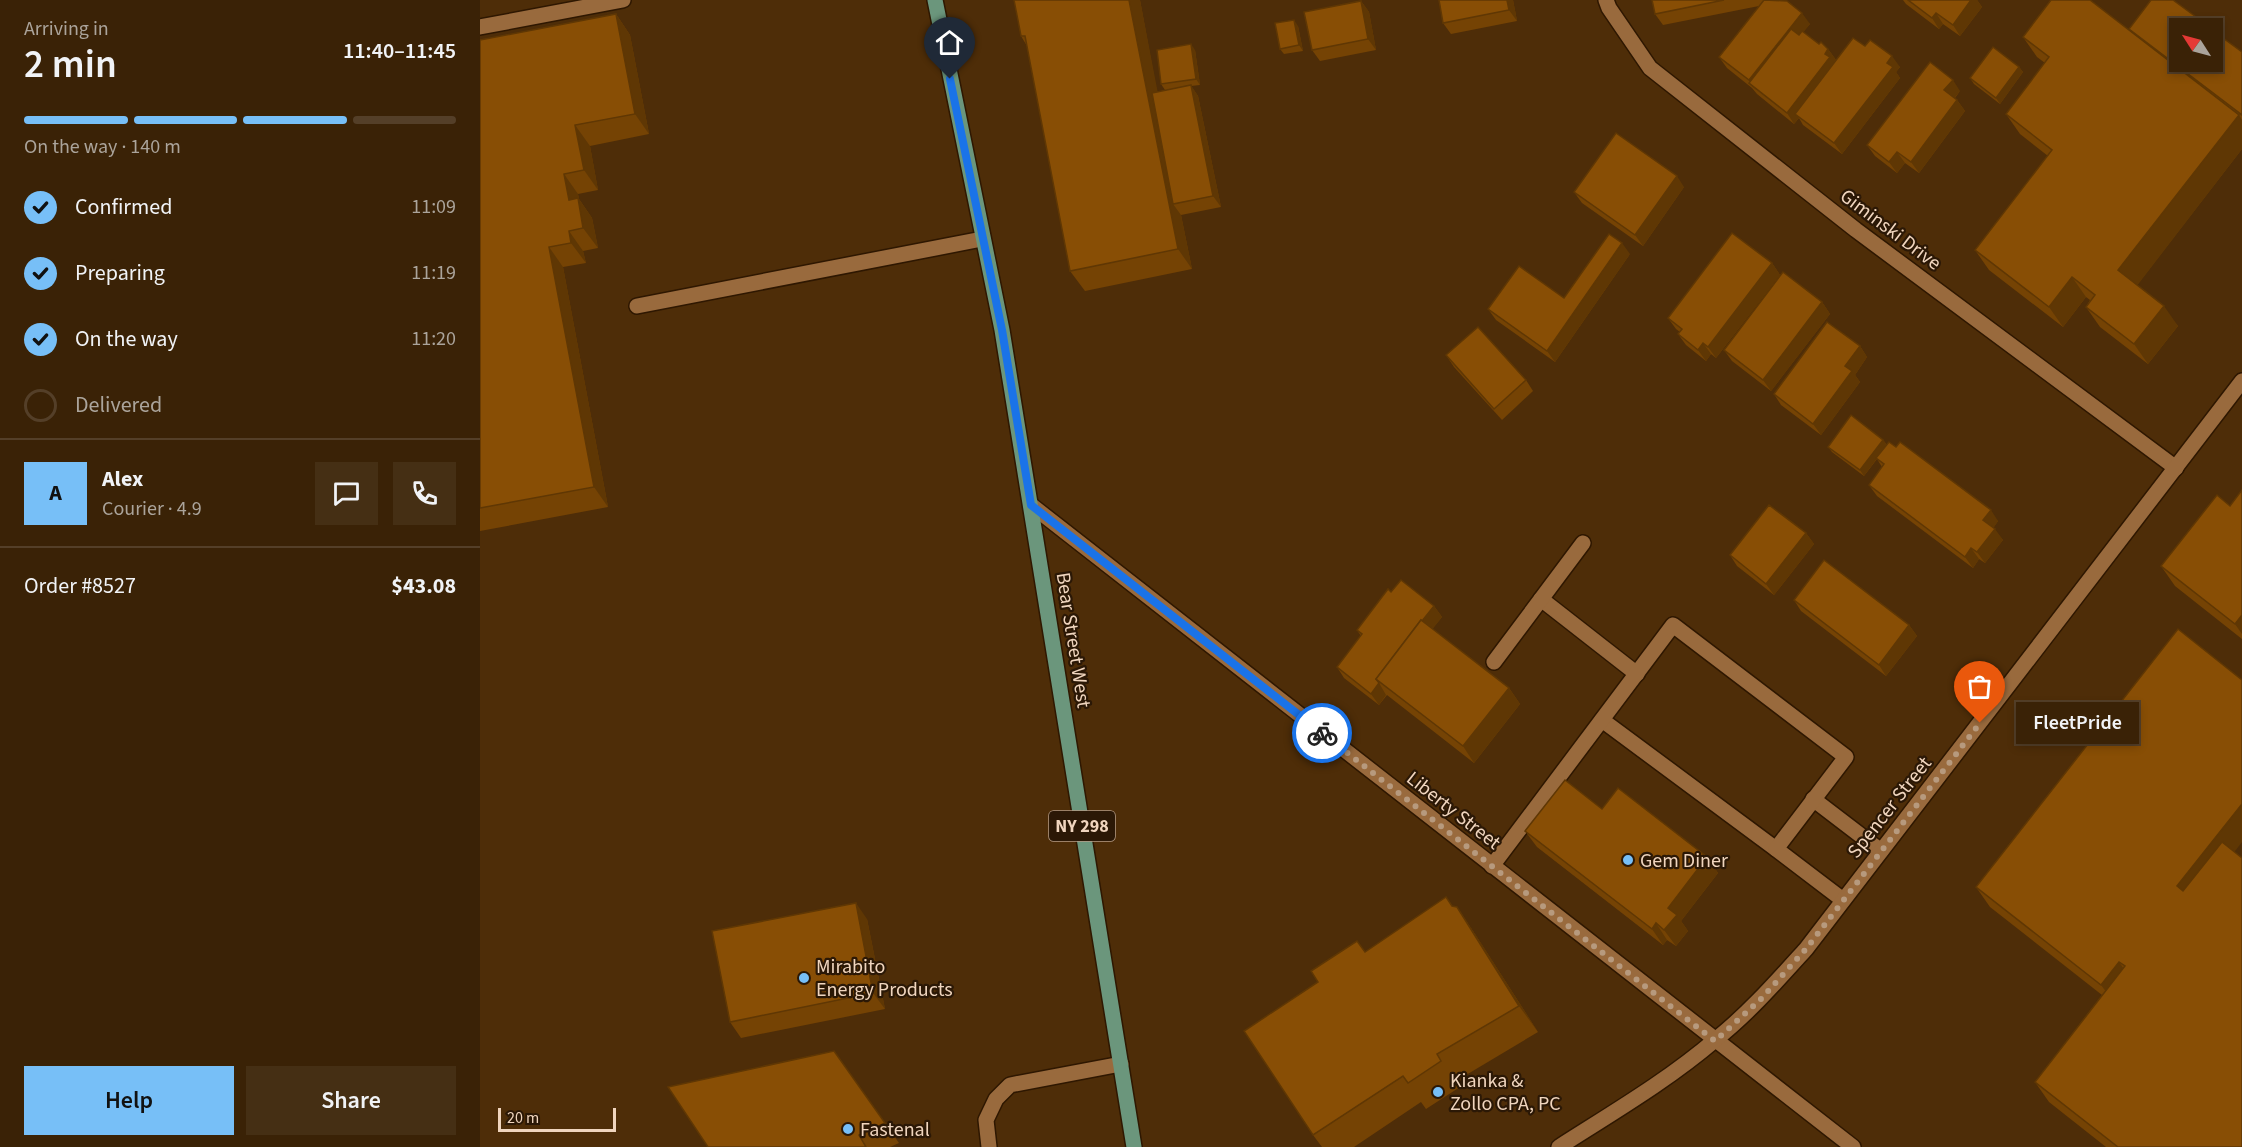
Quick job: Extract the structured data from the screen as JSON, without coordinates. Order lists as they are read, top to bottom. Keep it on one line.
{"streets":{"main road":["Bear Street West","NY 298"],"street":["Giminski Drive","Spencer Street","Liberty Street"]},"crossings":[["Giminski Drive","Spencer Street"],["Bear Street West","Liberty Street"],["Spencer Street","Liberty Street"]],"places":["FleetPride","Gem Diner","Mirabito Energy Products","Kianka & Zollo CPA, PC","Fastenal"],"scale_bar":"20 m","north":"top left","page":{"heading":["2 min","Arriving in","11:40–11:45"],"panel":["Alex","Courier · 4.9","Order #8527","$43.08"],"bar":"On the way · 140 m","list":[["Confirmed","11:09"],["Preparing","11:19"],["On the way","11:20"],"Delivered"],"round":"A","bubble":"FleetPride","buttons":["Help","Share"],"scale":"20 m"}}
